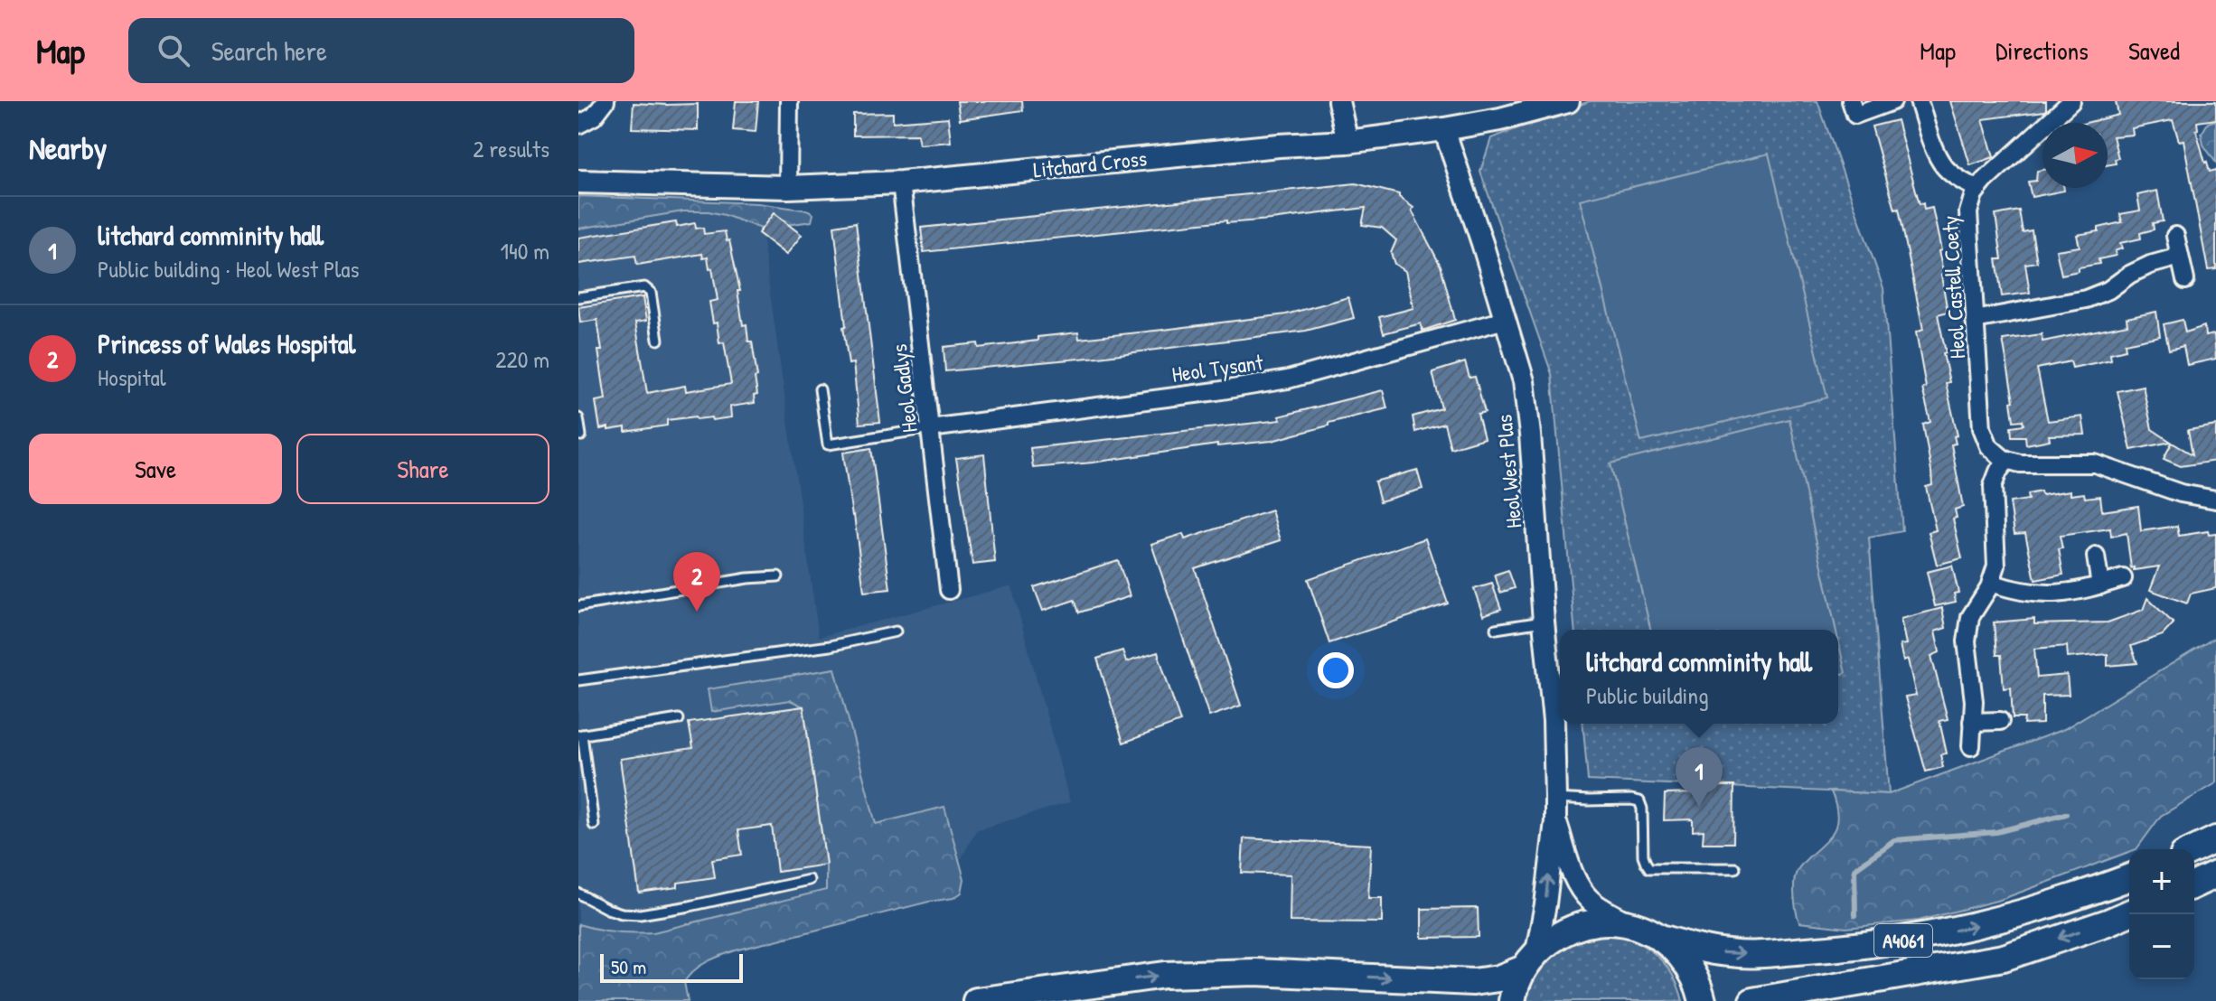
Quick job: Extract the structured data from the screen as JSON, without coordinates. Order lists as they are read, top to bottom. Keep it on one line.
{"streets":{"main road":["Litchard Cross","A4061"],"street":["Heol Castell Coety","Heol Tysant","Heol Gadlys","Heol West Plas"]},"crossings":[["Litchard Cross","Heol Gadlys"],["Litchard Cross","Heol West Plas"],["Heol Tysant","Heol Gadlys"],["Heol Tysant","Heol West Plas"]],"scale_bar":"50 m","north":"right","page":{"header":"Map","search":"Search here","nav":["Map","Directions","Saved"],"heading":["Nearby","2 results"],"list":[{"mark":"1","name":"litchard comminity hall","note":"Public building · Heol West Plas","value":"140 m"},{"mark":"2","name":"Princess of Wales Hospital","note":"Hospital","value":"220 m"}],"buttons":["Save","Share"],"pins":["2","1"],"popup":["litchard comminity hall","Public building"],"map_buttons":["+","−"],"scale":"50 m"}}
